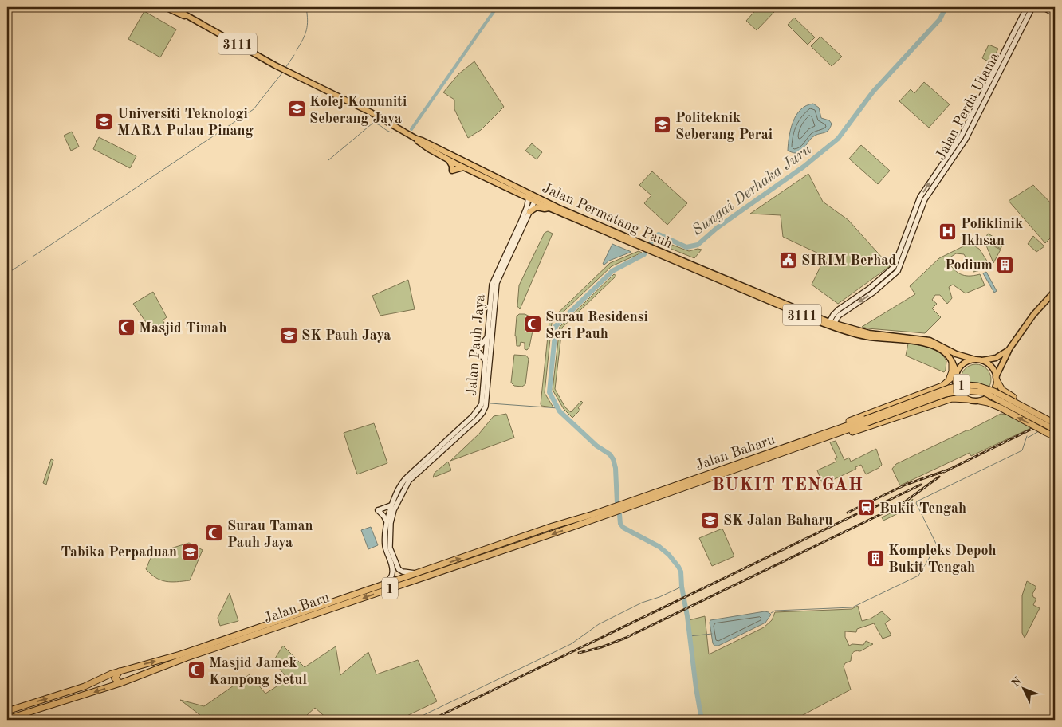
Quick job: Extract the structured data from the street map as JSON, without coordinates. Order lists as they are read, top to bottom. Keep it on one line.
{"streets":{"highway":["1","Jalan Baharu","Jalan Baru"],"main road":["3111","Jalan Permatang Pauh"],"street":["Jalan Perda Utama","Jalan Pauh Jaya"]},"crossings":[["Jalan Perda Utama","Jalan Permatang Pauh"],["Jalan Permatang Pauh","Jalan Pauh Jaya"],["Jalan Pauh Jaya","Jalan Baharu"],["Jalan Pauh Jaya","Jalan Baru"],["Jalan Baharu","Jalan Baru"]],"districts":["BUKIT TENGAH"],"water":["Sungai Derhaka Juru"],"places":{"school or university":["Kolej Komuniti Seberang Jaya","Universiti Teknologi MARA Pulau Pinang","Politeknik Seberang Perai","SK Pauh Jaya","SK Jalan Baharu","Tabika Perpaduan"],"hospital":["Poliklinik Ikhsan"],"public building":["SIRIM Berhad"],"building":["Podium","Kompleks Depoh Bukit Tengah"],"mosque":["Surau Residensi Seri Pauh","Masjid Timah","Surau Taman Pauh Jaya","Masjid Jamek Kampong Setul"],"station":["Bukit Tengah"]},"north":"top left"}
